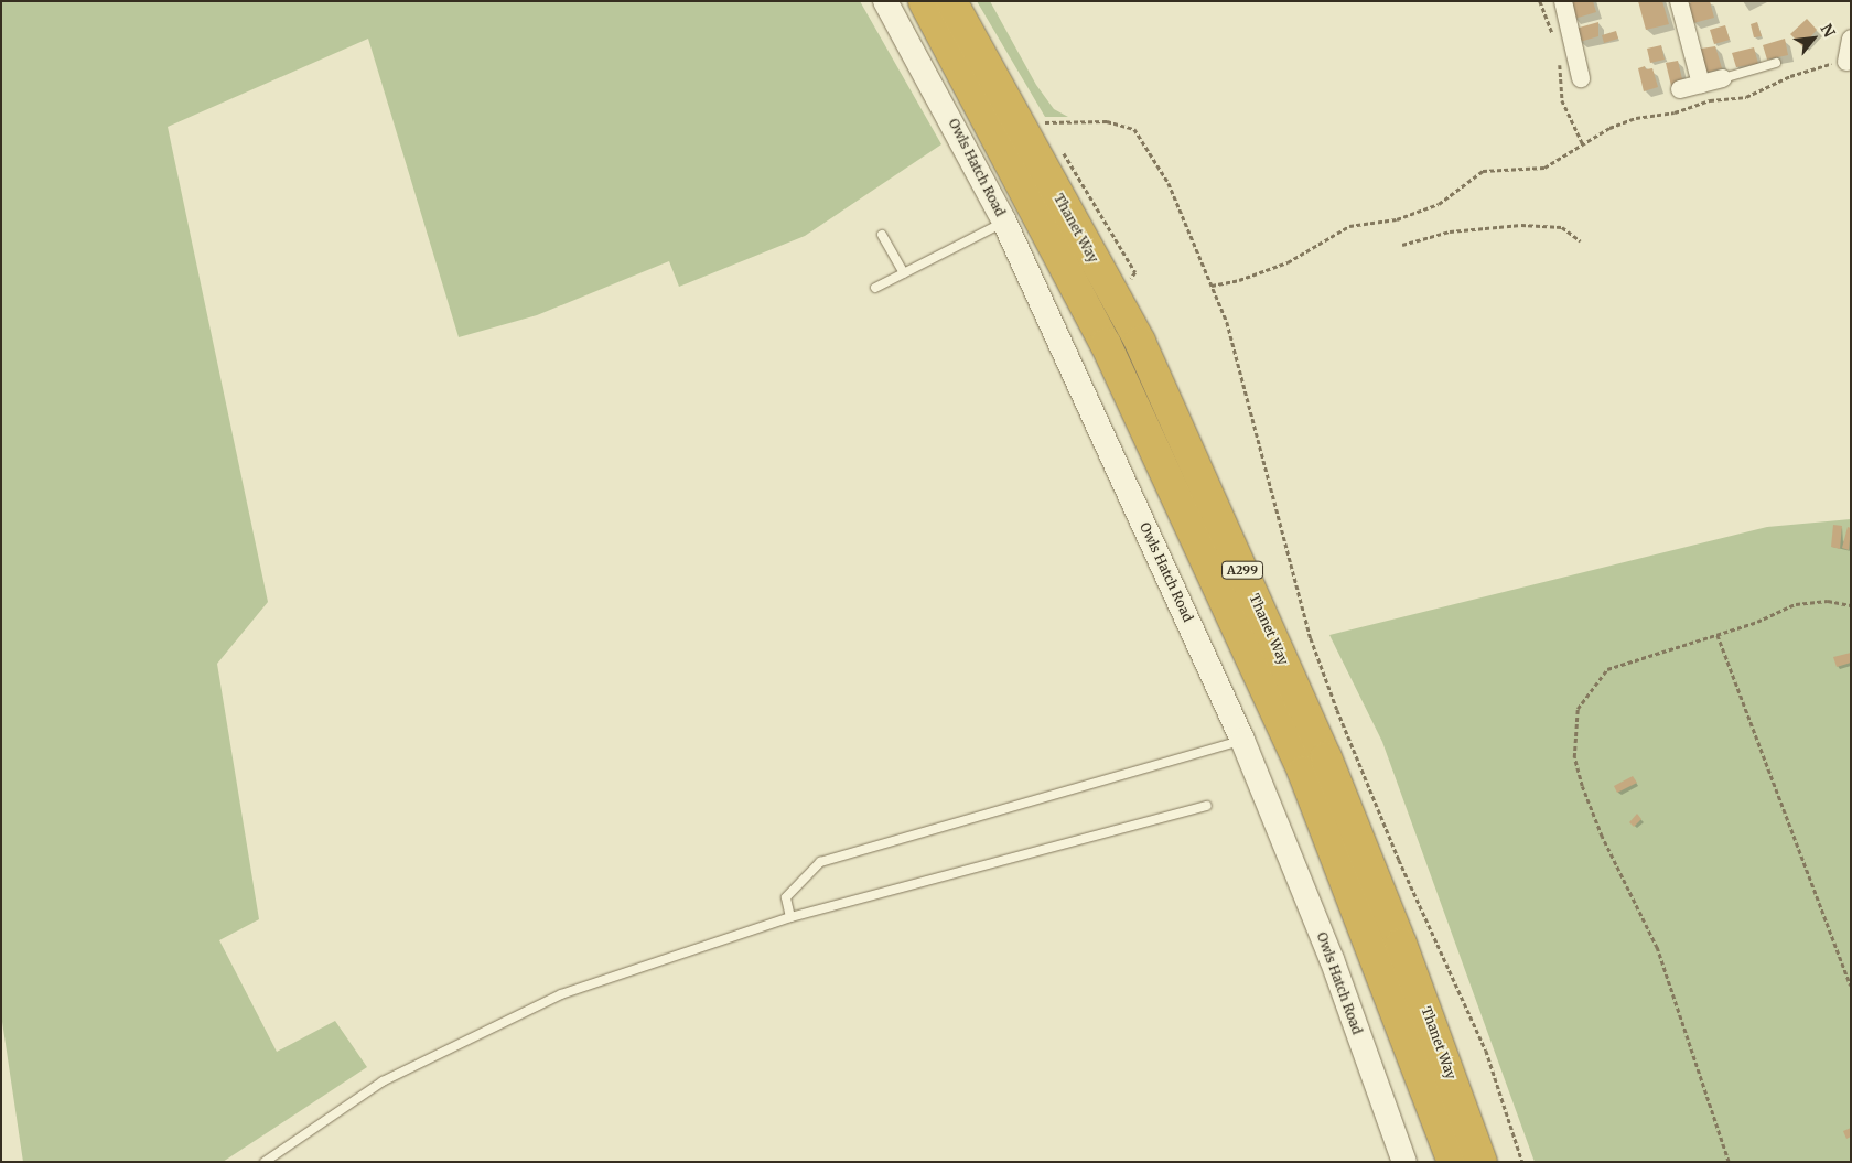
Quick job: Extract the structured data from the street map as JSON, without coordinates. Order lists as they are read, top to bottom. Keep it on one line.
{"streets":{"highway":["Thanet Way","A299"],"street":["Owls Hatch Road"]},"north":"top right"}
